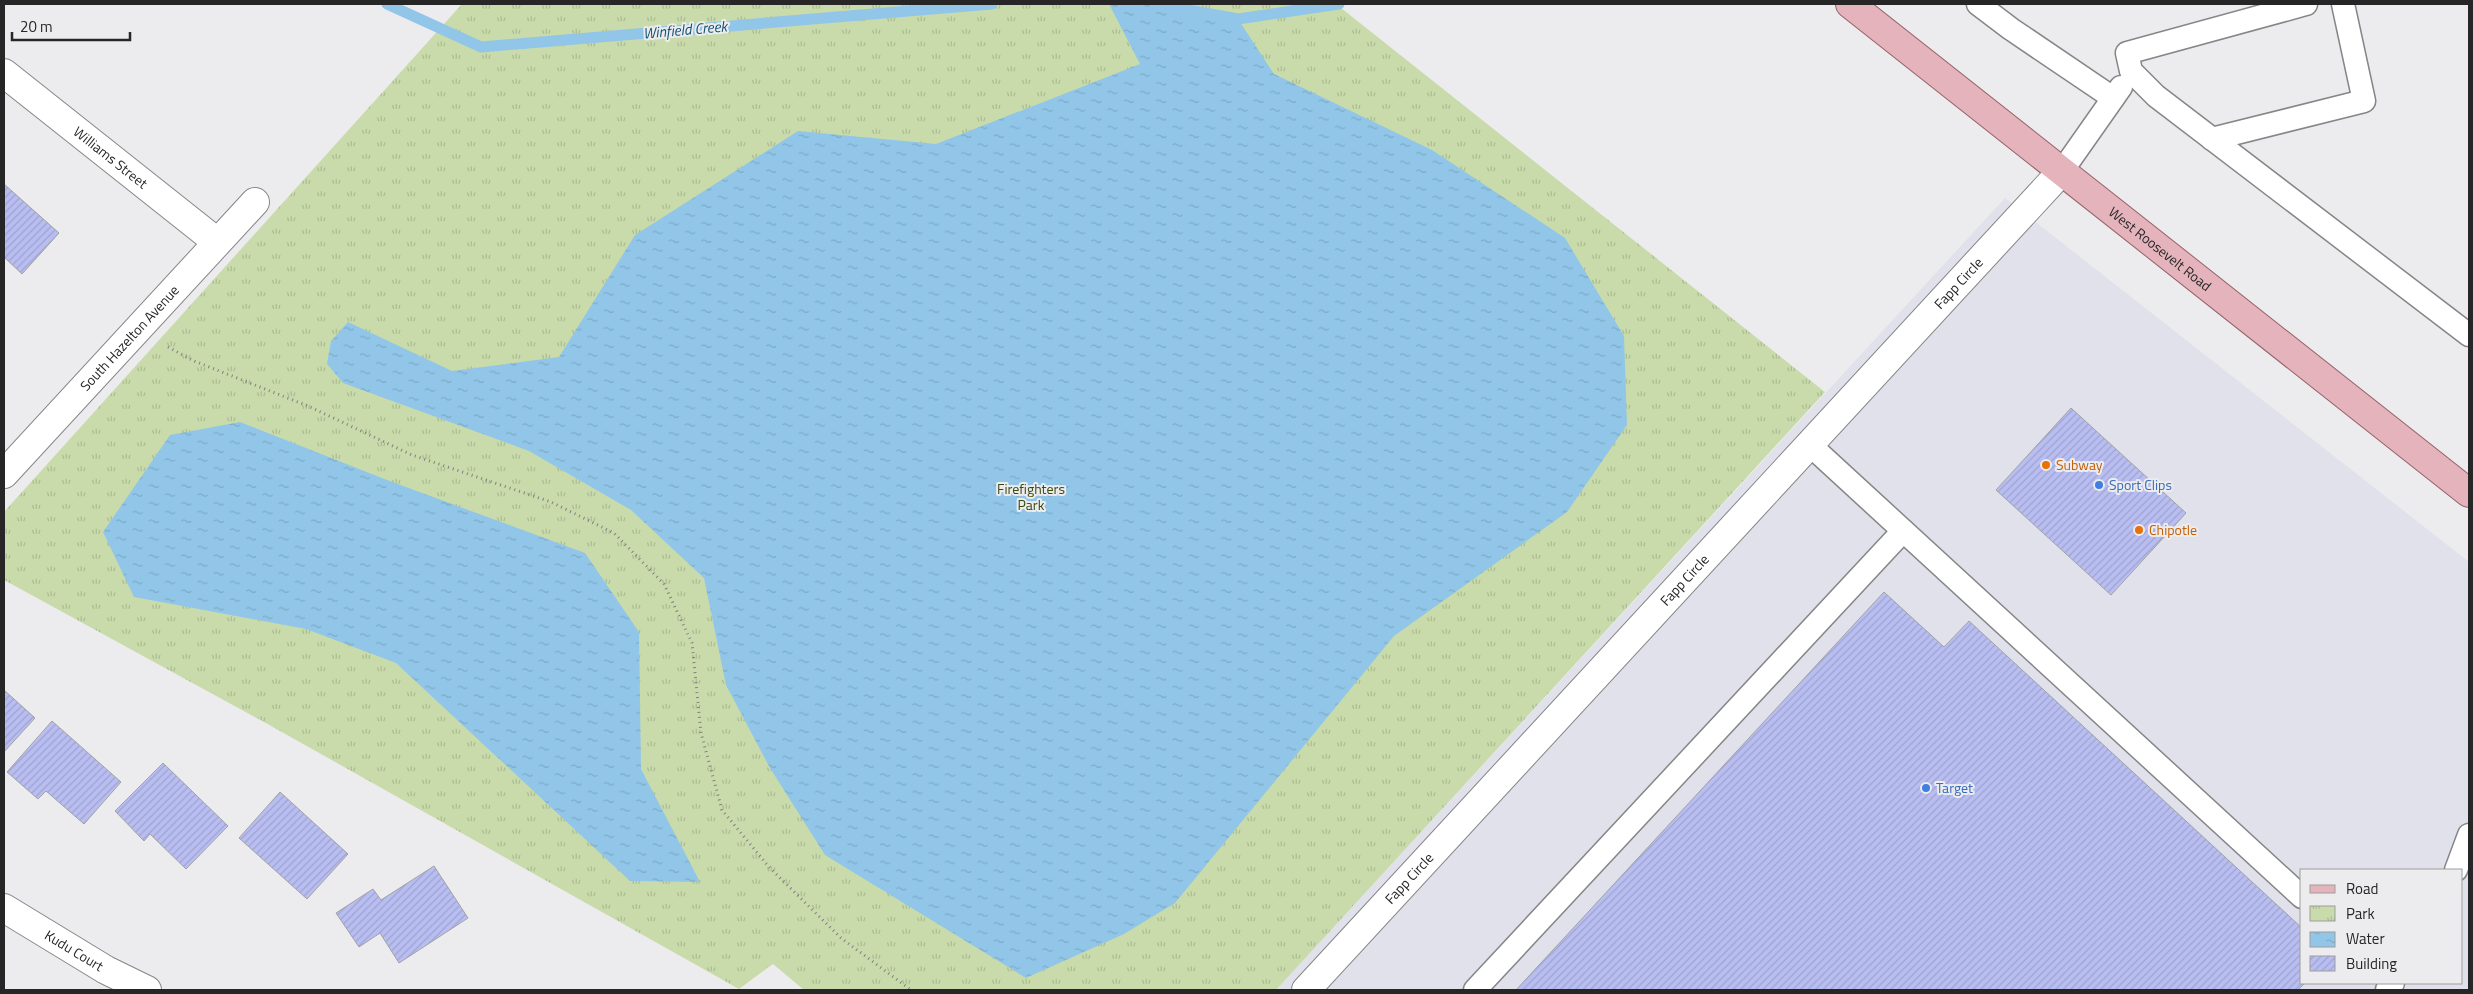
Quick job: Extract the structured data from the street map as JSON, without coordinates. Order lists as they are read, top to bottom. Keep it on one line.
{"streets":{"main road":["West Roosevelt Road"],"street":["Williams Street","Fapp Circle","South Hazelton Avenue","Kudu Court"]},"crossings":[["Williams Street","South Hazelton Avenue"],["West Roosevelt Road","Fapp Circle"]],"water":["Winfield Creek"],"parks":["Firefighters Park"],"places":["Subway","Sport Clips","Chipotle","Target"],"legend":["Road","Park","Water","Building"],"scale_bar":"20 m"}
